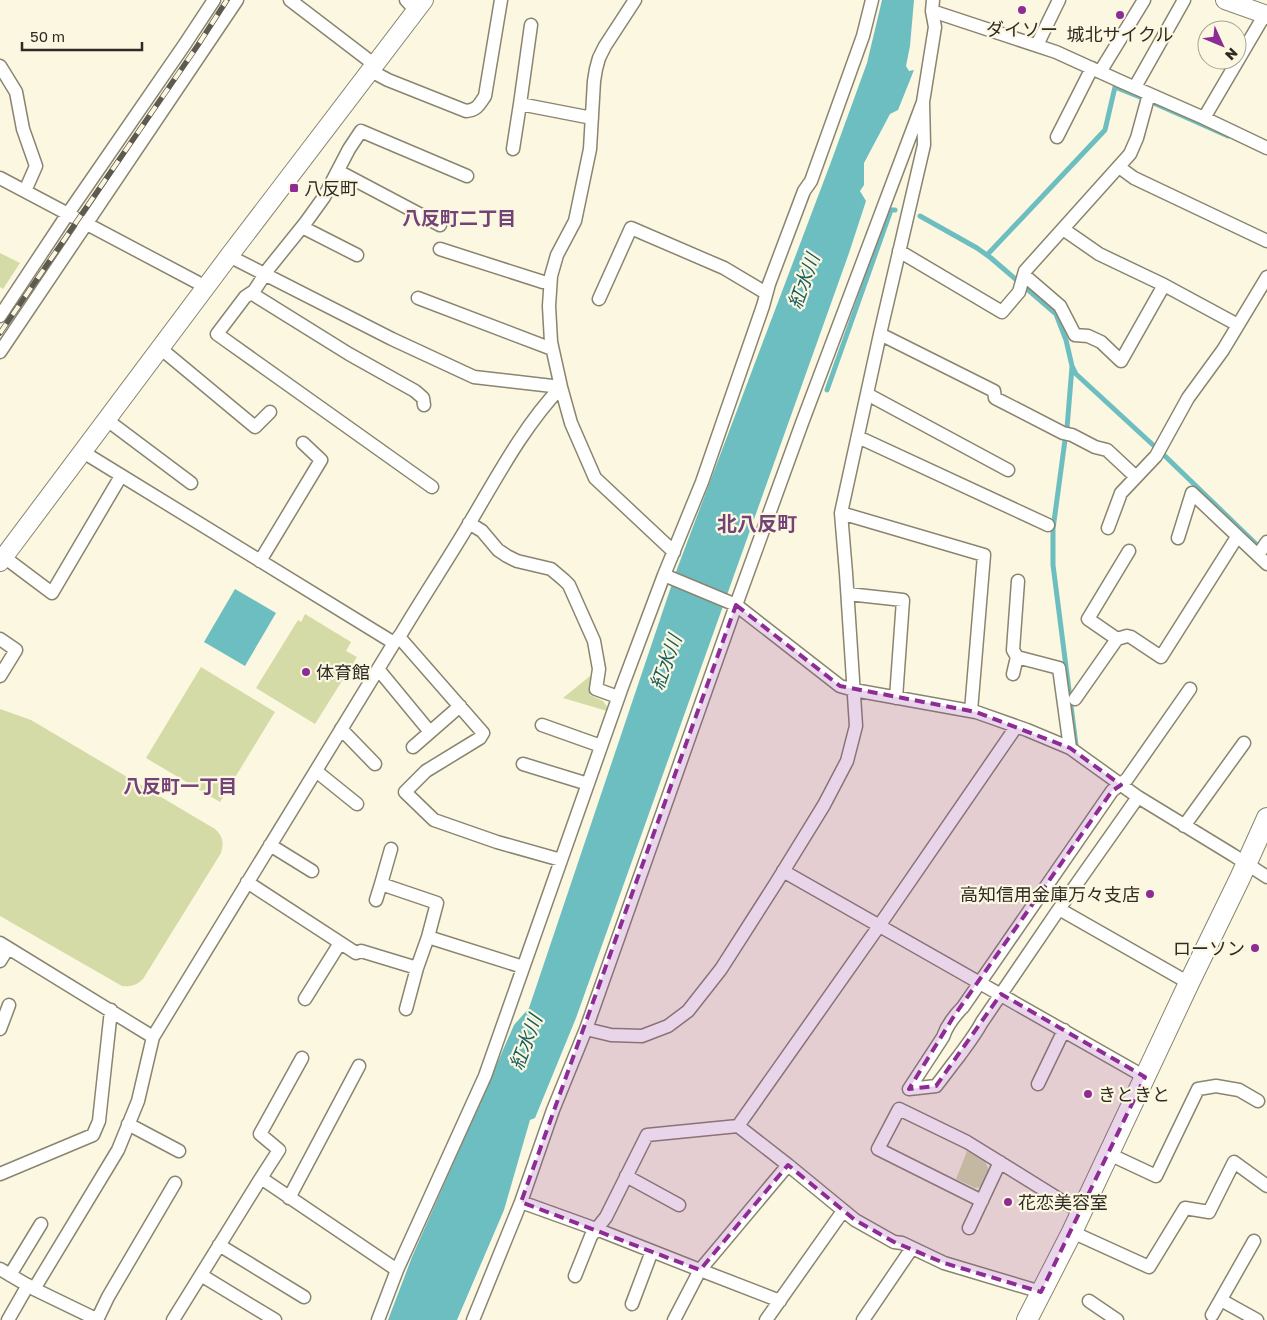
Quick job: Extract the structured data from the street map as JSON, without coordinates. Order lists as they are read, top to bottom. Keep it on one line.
{"districts":["八反町二丁目","北八反町","八反町一丁目"],"water":["紅水川"],"places":{"other":["ダイソー","城北サイクル","体育館","高知信用金庫万々支店","ローソン","きときと","花恋美容室"],"transit":["八反町"]},"scale_bar":"50 m","north":"bottom right"}
